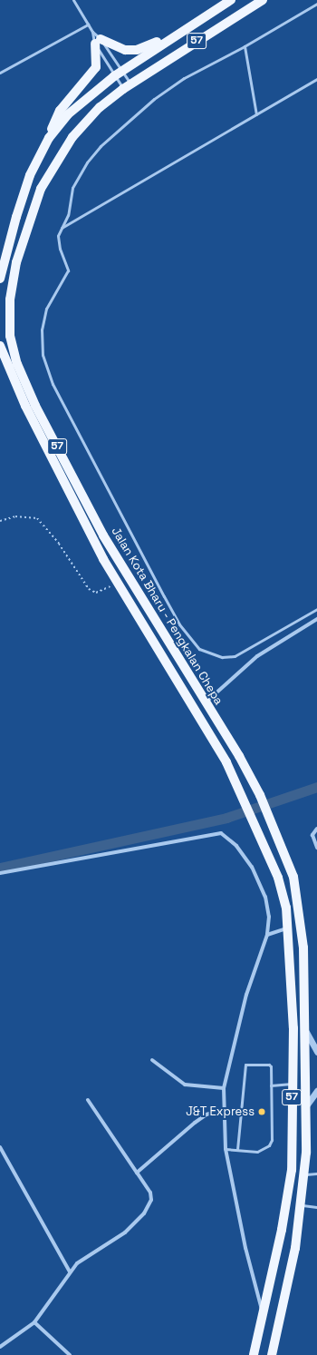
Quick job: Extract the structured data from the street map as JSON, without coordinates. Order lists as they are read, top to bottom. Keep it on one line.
{"streets":{"main road":["57","Jalan Kota Bharu - Pengkalan Chepa"]},"places":["J&T Express"]}
